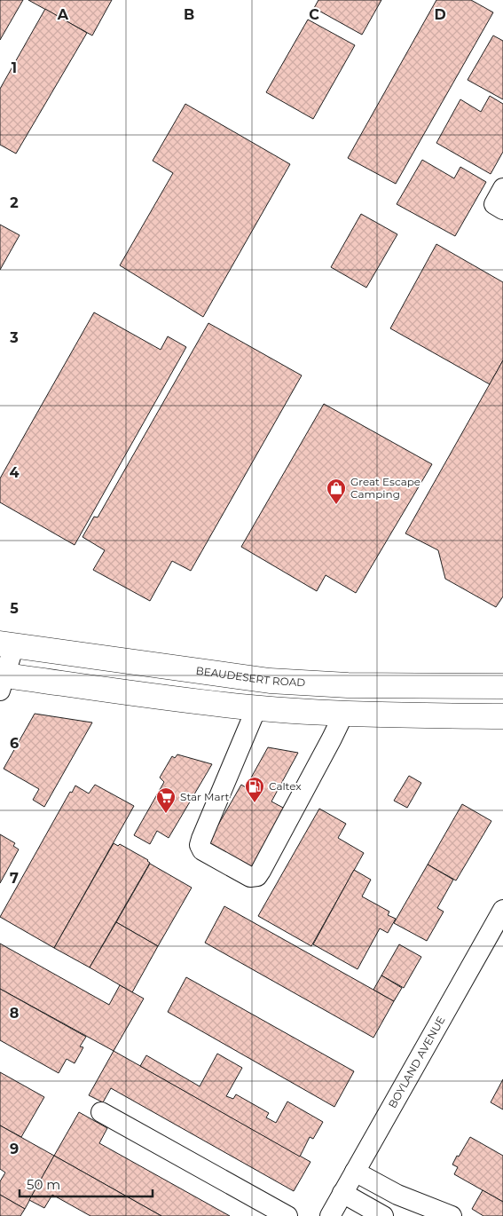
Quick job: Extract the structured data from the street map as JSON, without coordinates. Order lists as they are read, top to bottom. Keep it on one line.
{"streets":{"highway":["BEAUDESERT ROAD"],"street":["BOYLAND AVENUE"]},"places":{"shop":["Great Escape Camping"],"fuel station":["Caltex"],"supermarket":["Star Mart"]},"scale_bar":"50 m","grid":{"columns":["A","B","C","D"],"rows":["1","2","3","4","5","6","7","8","9"]}}
